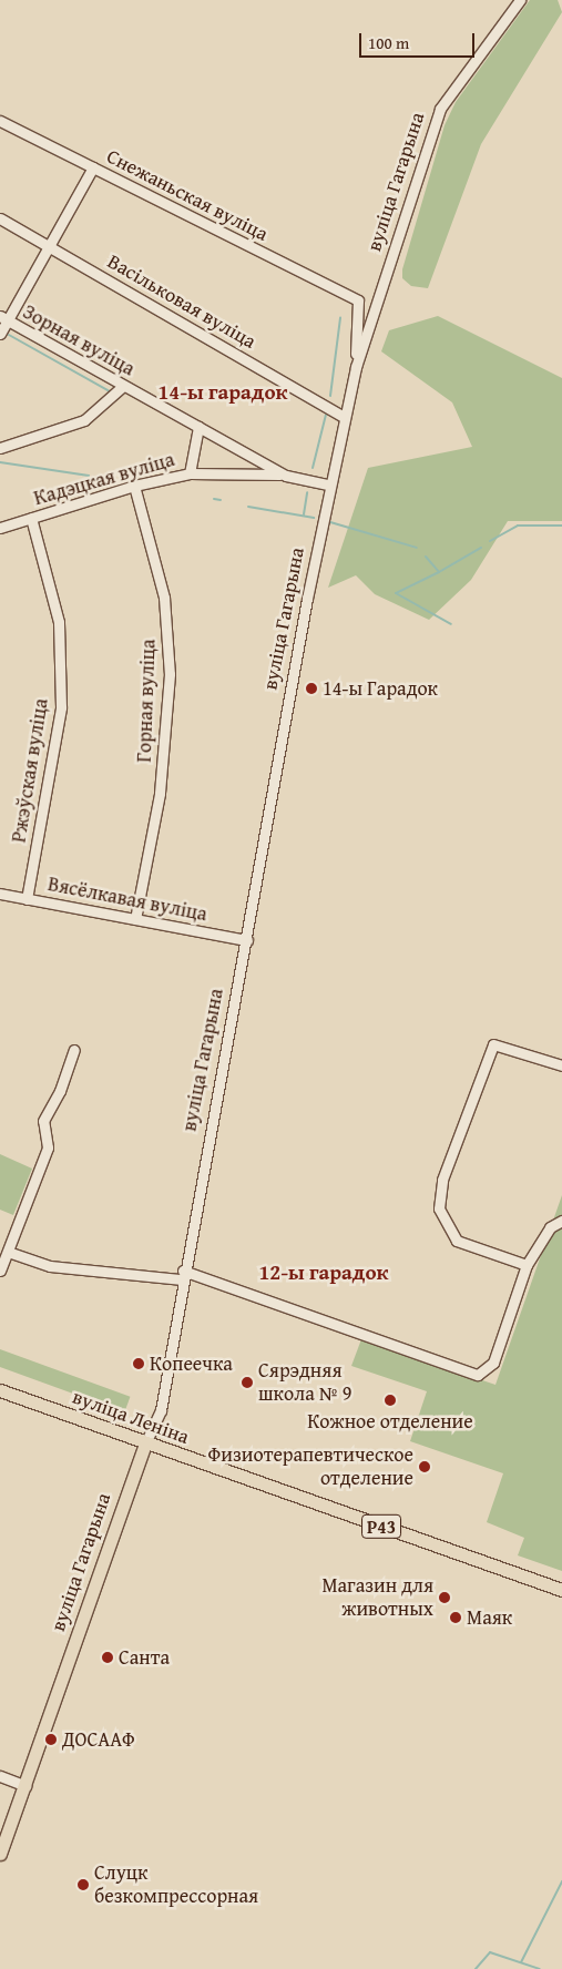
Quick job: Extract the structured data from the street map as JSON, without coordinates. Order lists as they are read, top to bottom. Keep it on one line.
{"streets":{"main road":["вуліца Гагарына","вуліца Леніна","Р43"],"street":["Снежаньская вуліца","Васільковая вуліца","Зорная вуліца","Кадэцкая вуліца","Горная вуліца","Ржэўская вуліца","Вясёлкавая вуліца"]},"crossings":[["вуліца Гагарына","Снежаньская вуліца"],["вуліца Гагарына","Васільковая вуліца"],["вуліца Гагарына","Зорная вуліца"],["вуліца Гагарына","Вясёлкавая вуліца"],["вуліца Гагарына","вуліца Леніна"],["Зорная вуліца","Кадэцкая вуліца"],["Кадэцкая вуліца","Горная вуліца"],["Кадэцкая вуліца","Ржэўская вуліца"],["Горная вуліца","Вясёлкавая вуліца"],["Ржэўская вуліца","Вясёлкавая вуліца"]],"districts":["14-ы гарадок","12-ы гарадок"],"places":["14-ы Гарадок","Копеечка","Сярэдняя школа № 9","Кожное отделение","Физиотерапевтическое отделение","Магазин для животных","Маяк","Санта","ДОСААФ","Слуцк безкомпрессорная"],"scale_bar":"100 m"}
